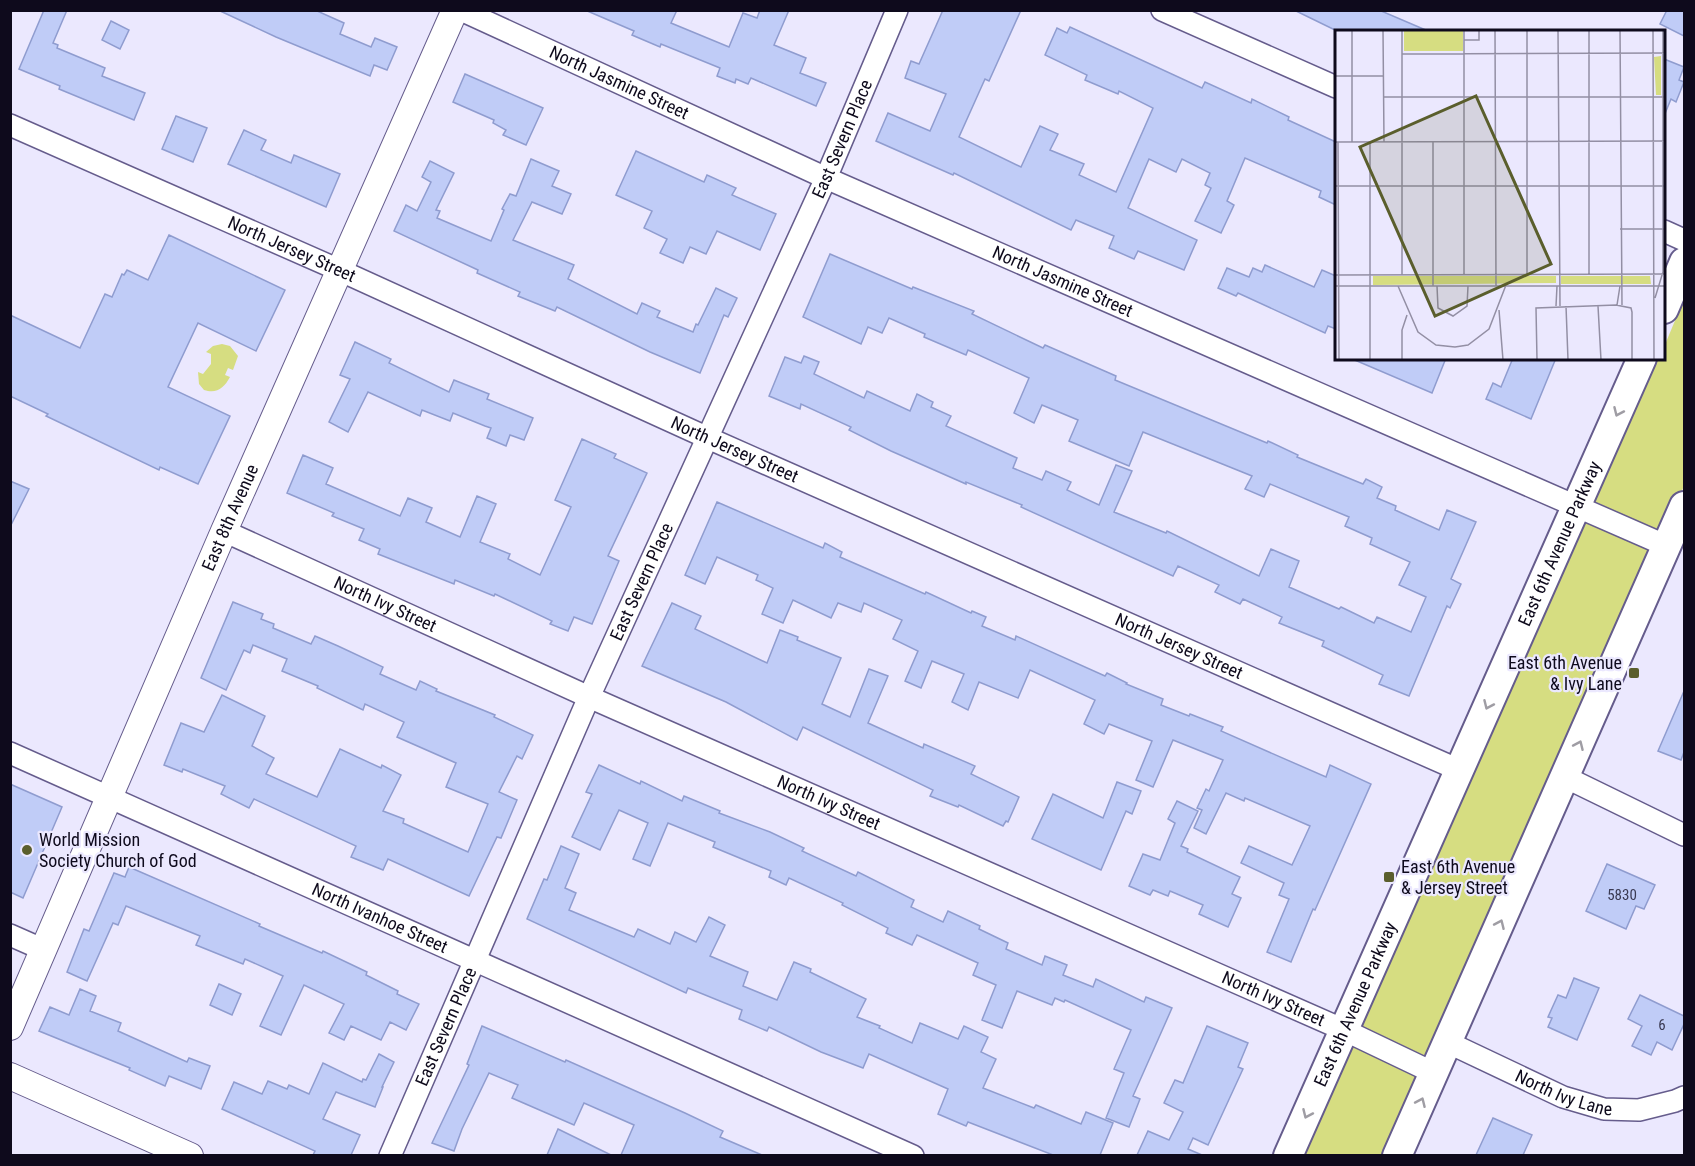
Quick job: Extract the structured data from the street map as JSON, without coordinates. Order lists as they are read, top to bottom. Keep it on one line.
{"streets":{"main road":["East 6th Avenue Parkway"],"street":["North Jasmine Street","East Severn Place","North Jersey Street","East 8th Avenue","North Ivy Street","North Ivanhoe Street","North Ivy Lane"]},"crossings":[["North Jasmine Street","East Severn Place"],["North Jasmine Street","East 6th Avenue Parkway"],["East Severn Place","North Jersey Street"],["East Severn Place","North Ivy Street"],["East Severn Place","North Ivanhoe Street"],["North Jersey Street","East 8th Avenue"],["North Jersey Street","East 6th Avenue Parkway"],["East 8th Avenue","North Ivy Street"],["East 8th Avenue","North Ivanhoe Street"],["East 6th Avenue Parkway","North Ivy Street"]],"places":{"transit":["East 6th Avenue & Ivy Lane","East 6th Avenue & Jersey Street"],"other":["World Mission Society Church of God"]},"house_numbers":["5830","6"]}
